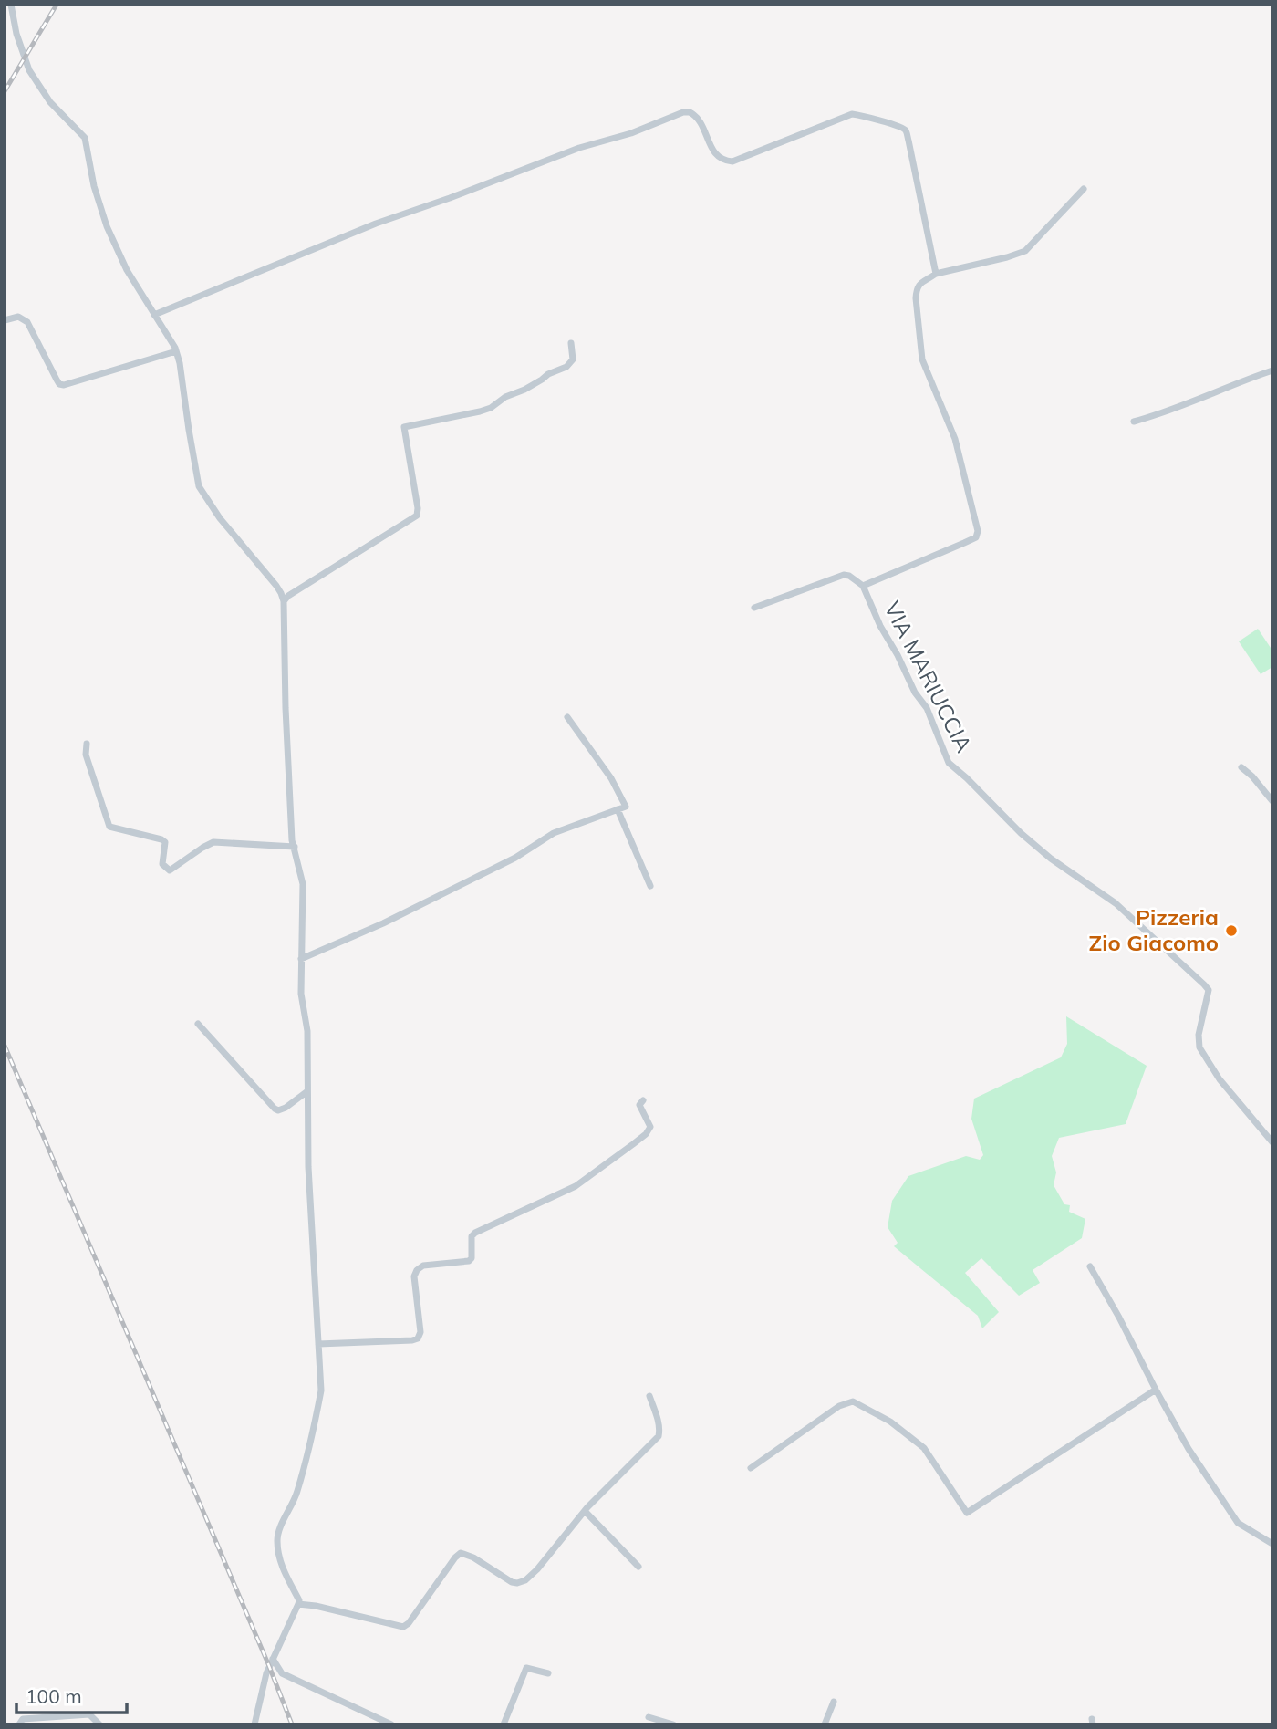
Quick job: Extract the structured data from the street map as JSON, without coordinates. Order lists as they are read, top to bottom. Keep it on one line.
{"streets":{"street":["VIA MARIUCCIA"]},"places":["Pizzeria Zio Giacomo"],"scale_bar":"100 m"}
